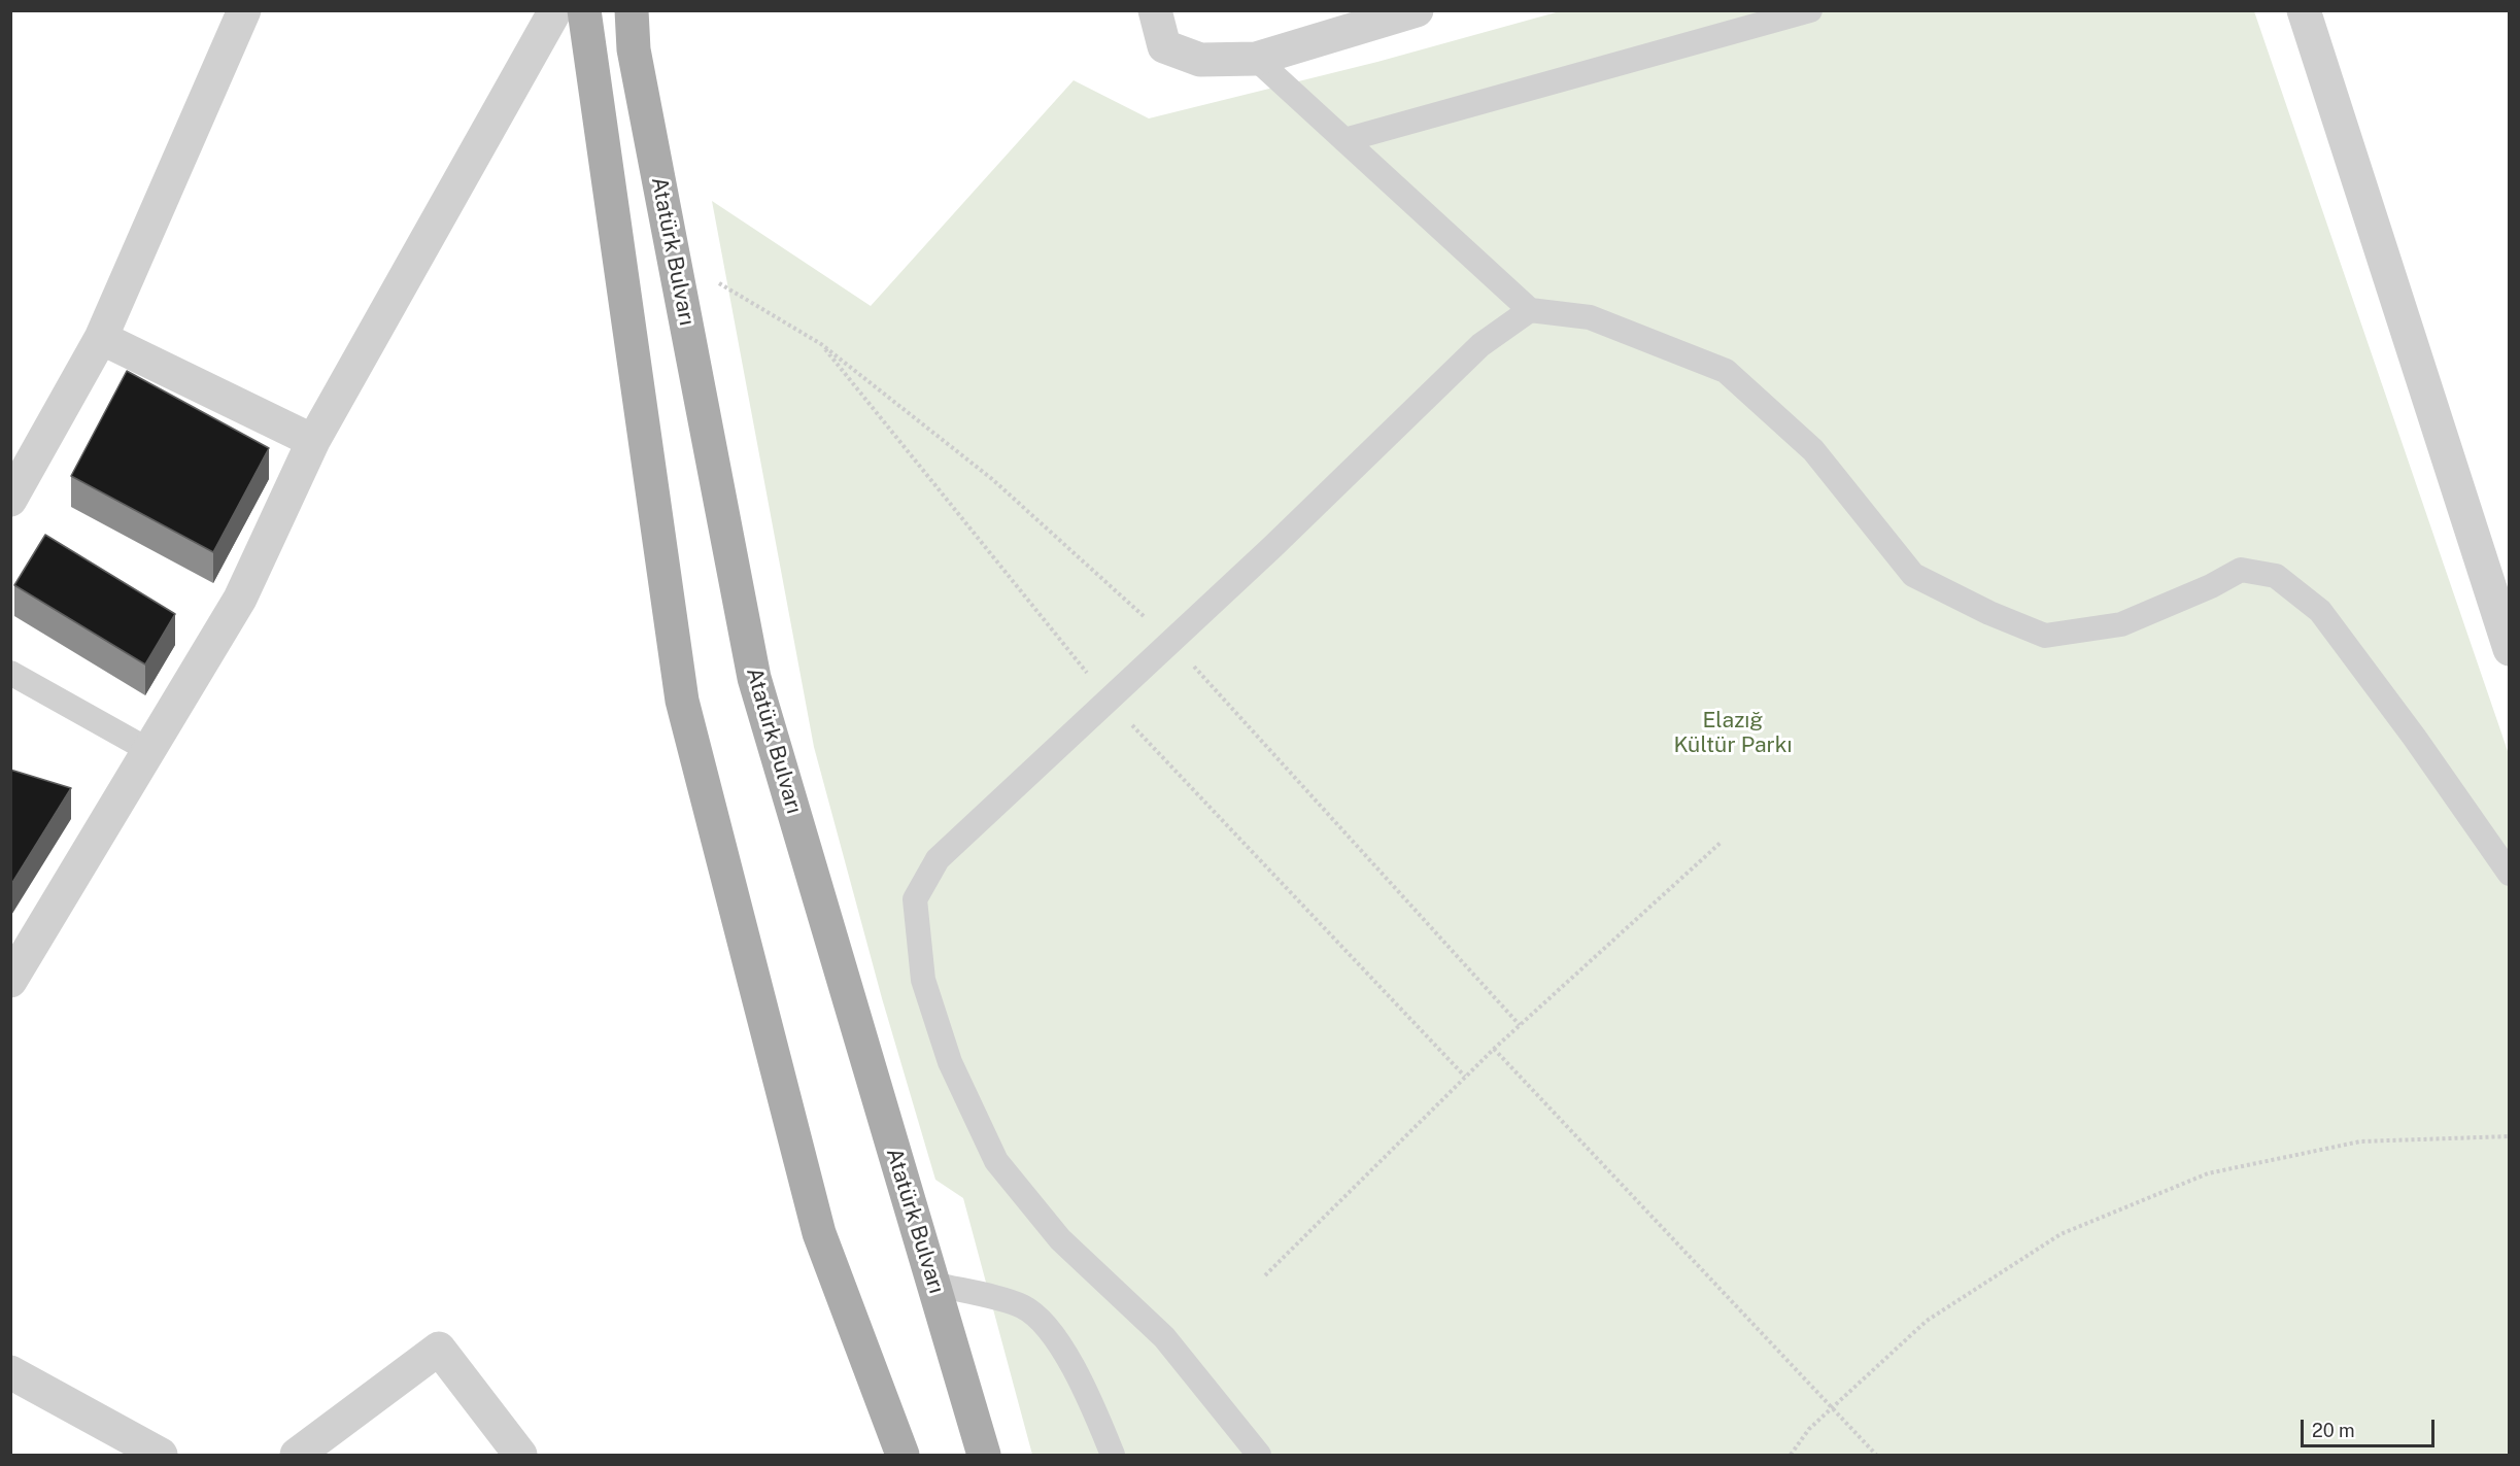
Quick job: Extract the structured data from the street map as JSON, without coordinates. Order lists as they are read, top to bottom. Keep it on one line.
{"streets":{"main road":["Atatürk Bulvarı"]},"parks":["Elazığ Kültür Parkı"],"scale_bar":"20 m"}
